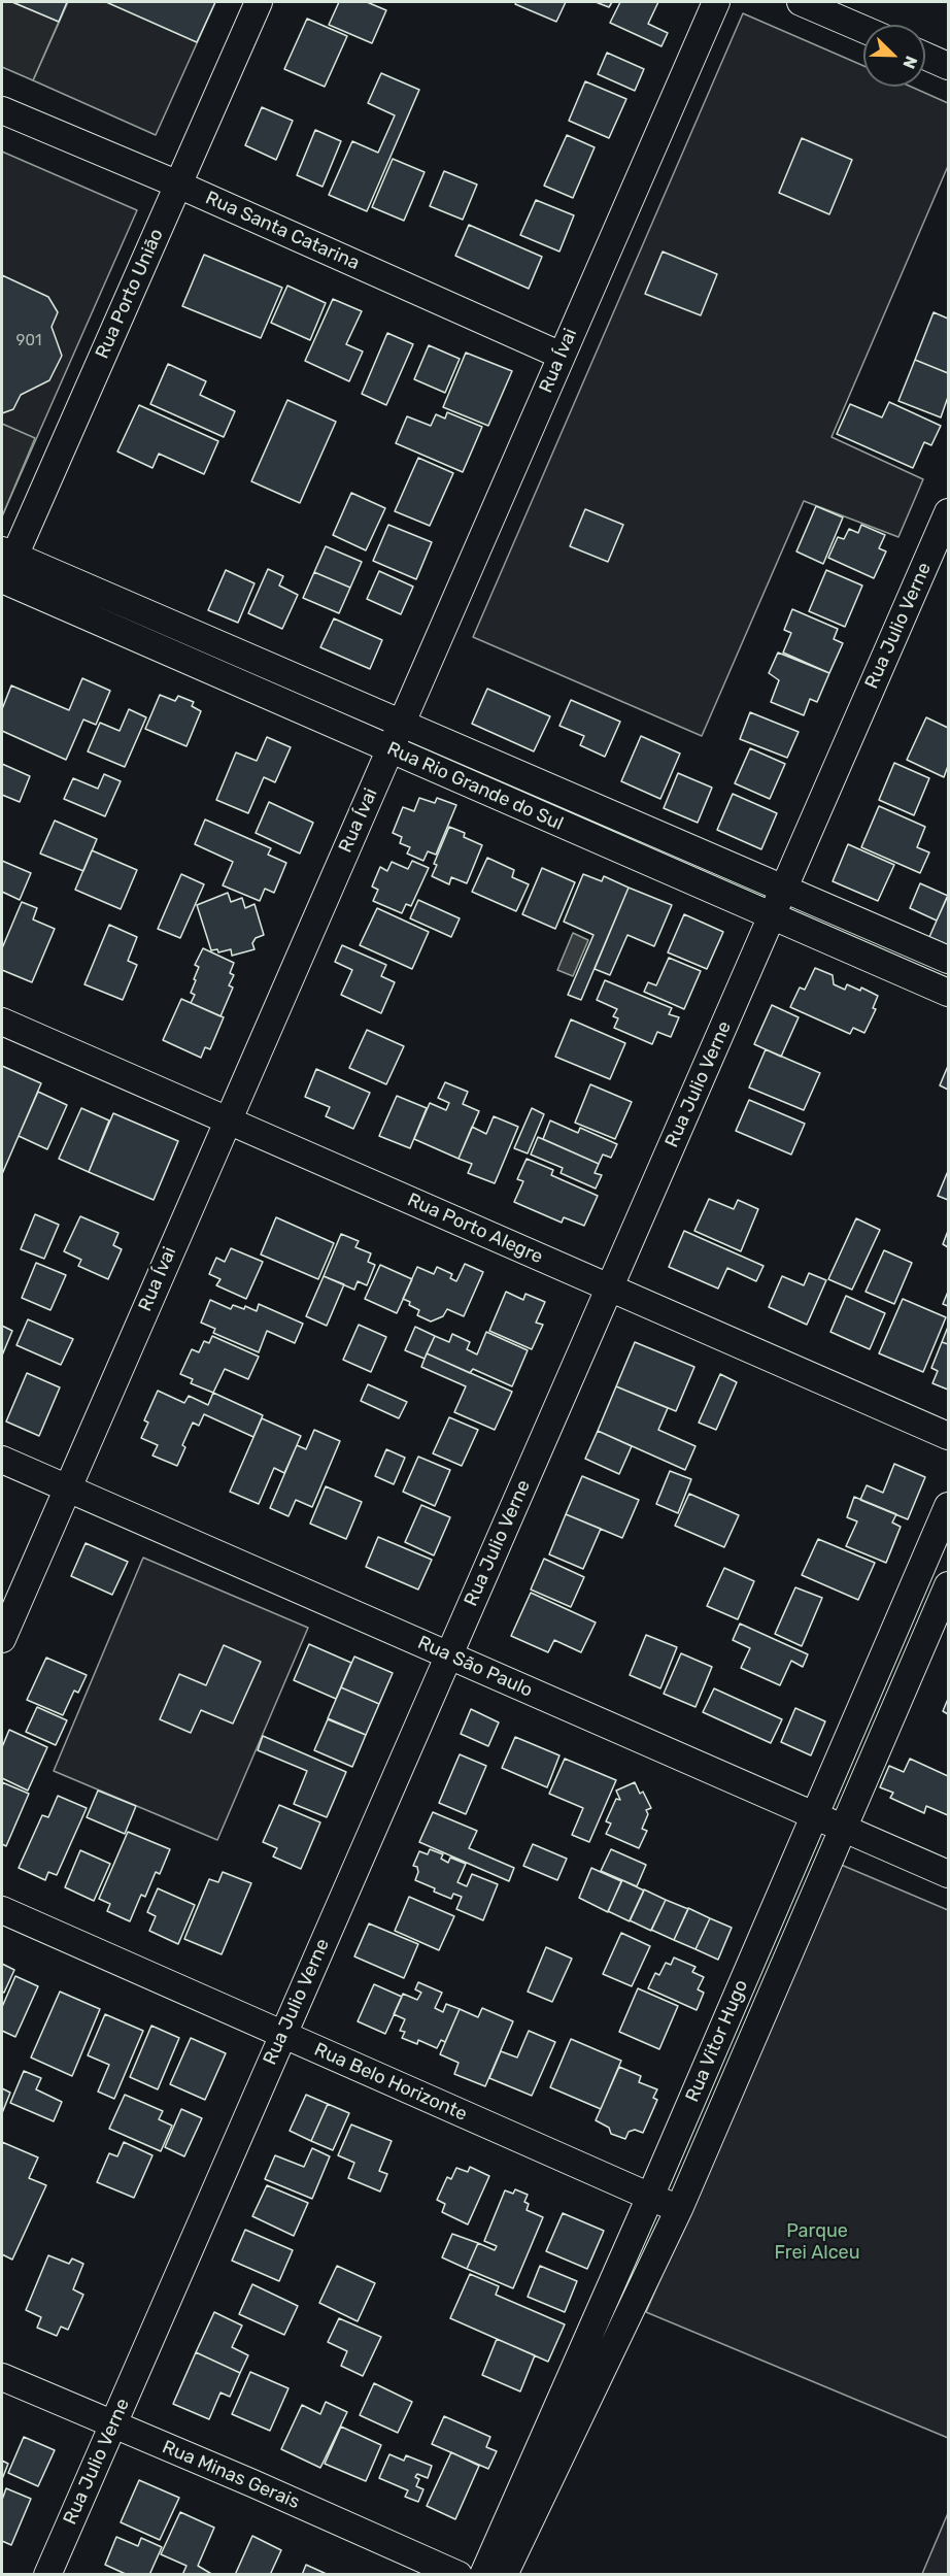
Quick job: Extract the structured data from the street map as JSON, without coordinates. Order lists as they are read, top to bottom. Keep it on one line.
{"streets":{"street":["Rua Santa Catarina","Rua Porto União","Rua Ívai","Rua Julio Verne","Rua Rio Grande do Sul","Rua Porto Alegre","Rua São Paulo","Rua Vitor Hugo","Rua Belo Horizonte","Rua Minas Gerais"]},"crossings":[["Rua Santa Catarina","Rua Porto União"],["Rua Santa Catarina","Rua Ívai"],["Rua Porto União","Rua Rio Grande do Sul"],["Rua Ívai","Rua Rio Grande do Sul"],["Rua Ívai","Rua Porto Alegre"],["Rua Ívai","Rua São Paulo"],["Rua Julio Verne","Rua Rio Grande do Sul"],["Rua Julio Verne","Rua Porto Alegre"],["Rua Julio Verne","Rua São Paulo"],["Rua Julio Verne","Rua Belo Horizonte"],["Rua Julio Verne","Rua Minas Gerais"],["Rua São Paulo","Rua Vitor Hugo"],["Rua Vitor Hugo","Rua Belo Horizonte"]],"parks":["Parque Frei Alceu"],"house_numbers":["901"],"north":"bottom right"}
